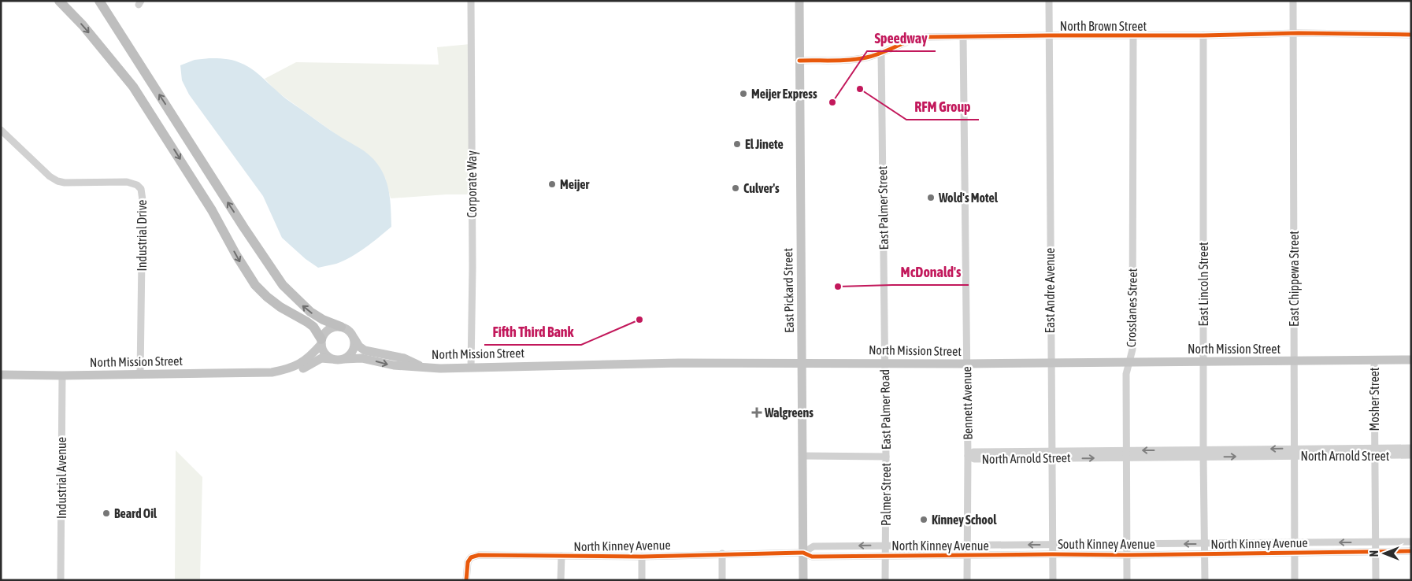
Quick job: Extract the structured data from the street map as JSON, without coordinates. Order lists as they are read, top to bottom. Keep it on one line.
{"streets":{"main road":["East Pickard Street","North Mission Street"],"street":["North Brown Street","Corporate Way","East Palmer Street","Industrial Drive","East Chippewa Street","East Lincoln Street","East Andre Avenue","Crosslanes Street","Mosher Street","Bennett Avenue","East Palmer Road","North Arnold Street","Industrial Avenue","Palmer Street","North Kinney Avenue","South Kinney Avenue"]},"crossings":[["North Brown Street","East Palmer Street"],["North Brown Street","East Chippewa Street"],["North Brown Street","East Lincoln Street"],["North Brown Street","East Pickard Street"],["North Brown Street","East Andre Avenue"],["North Brown Street","Crosslanes Street"],["North Brown Street","Bennett Avenue"],["Corporate Way","North Mission Street"],["East Palmer Street","North Mission Street"],["East Palmer Street","East Palmer Road"],["Industrial Drive","North Mission Street"],["East Chippewa Street","North Mission Street"],["East Chippewa Street","North Arnold Street"],["East Chippewa Street","North Kinney Avenue"],["East Chippewa Street","South Kinney Avenue"],["East Lincoln Street","North Mission Street"],["East Lincoln Street","North Arnold Street"],["East Lincoln Street","North Kinney Avenue"],["East Lincoln Street","South Kinney Avenue"],["East Pickard Street","North Mission Street"],["East Pickard Street","North Kinney Avenue"],["East Pickard Street","South Kinney Avenue"],["East Andre Avenue","North Mission Street"],["East Andre Avenue","North Arnold Street"],["East Andre Avenue","North Kinney Avenue"],["East Andre Avenue","South Kinney Avenue"],["Crosslanes Street","North Mission Street"],["Crosslanes Street","North Arnold Street"],["Crosslanes Street","North Kinney Avenue"],["Crosslanes Street","South Kinney Avenue"],["North Mission Street","Mosher Street"],["North Mission Street","Bennett Avenue"],["North Mission Street","East Palmer Road"],["North Mission Street","Industrial Avenue"],["Mosher Street","North Arnold Street"],["Mosher Street","North Kinney Avenue"],["Mosher Street","South Kinney Avenue"],["Bennett Avenue","North Arnold Street"],["Bennett Avenue","North Kinney Avenue"],["Bennett Avenue","South Kinney Avenue"],["East Palmer Road","Palmer Street"],["Palmer Street","North Kinney Avenue"],["Palmer Street","South Kinney Avenue"],["North Kinney Avenue","South Kinney Avenue"]],"one_way":["South Kinney Avenue"],"places":{"other":["RFM Group","Meijer Express","Speedway","El Jinete","Meijer","Culver's","Wold's Motel","McDonald's","Fifth Third Bank","Beard Oil","Kinney School"],"health":["Walgreens"]},"north":"left"}
